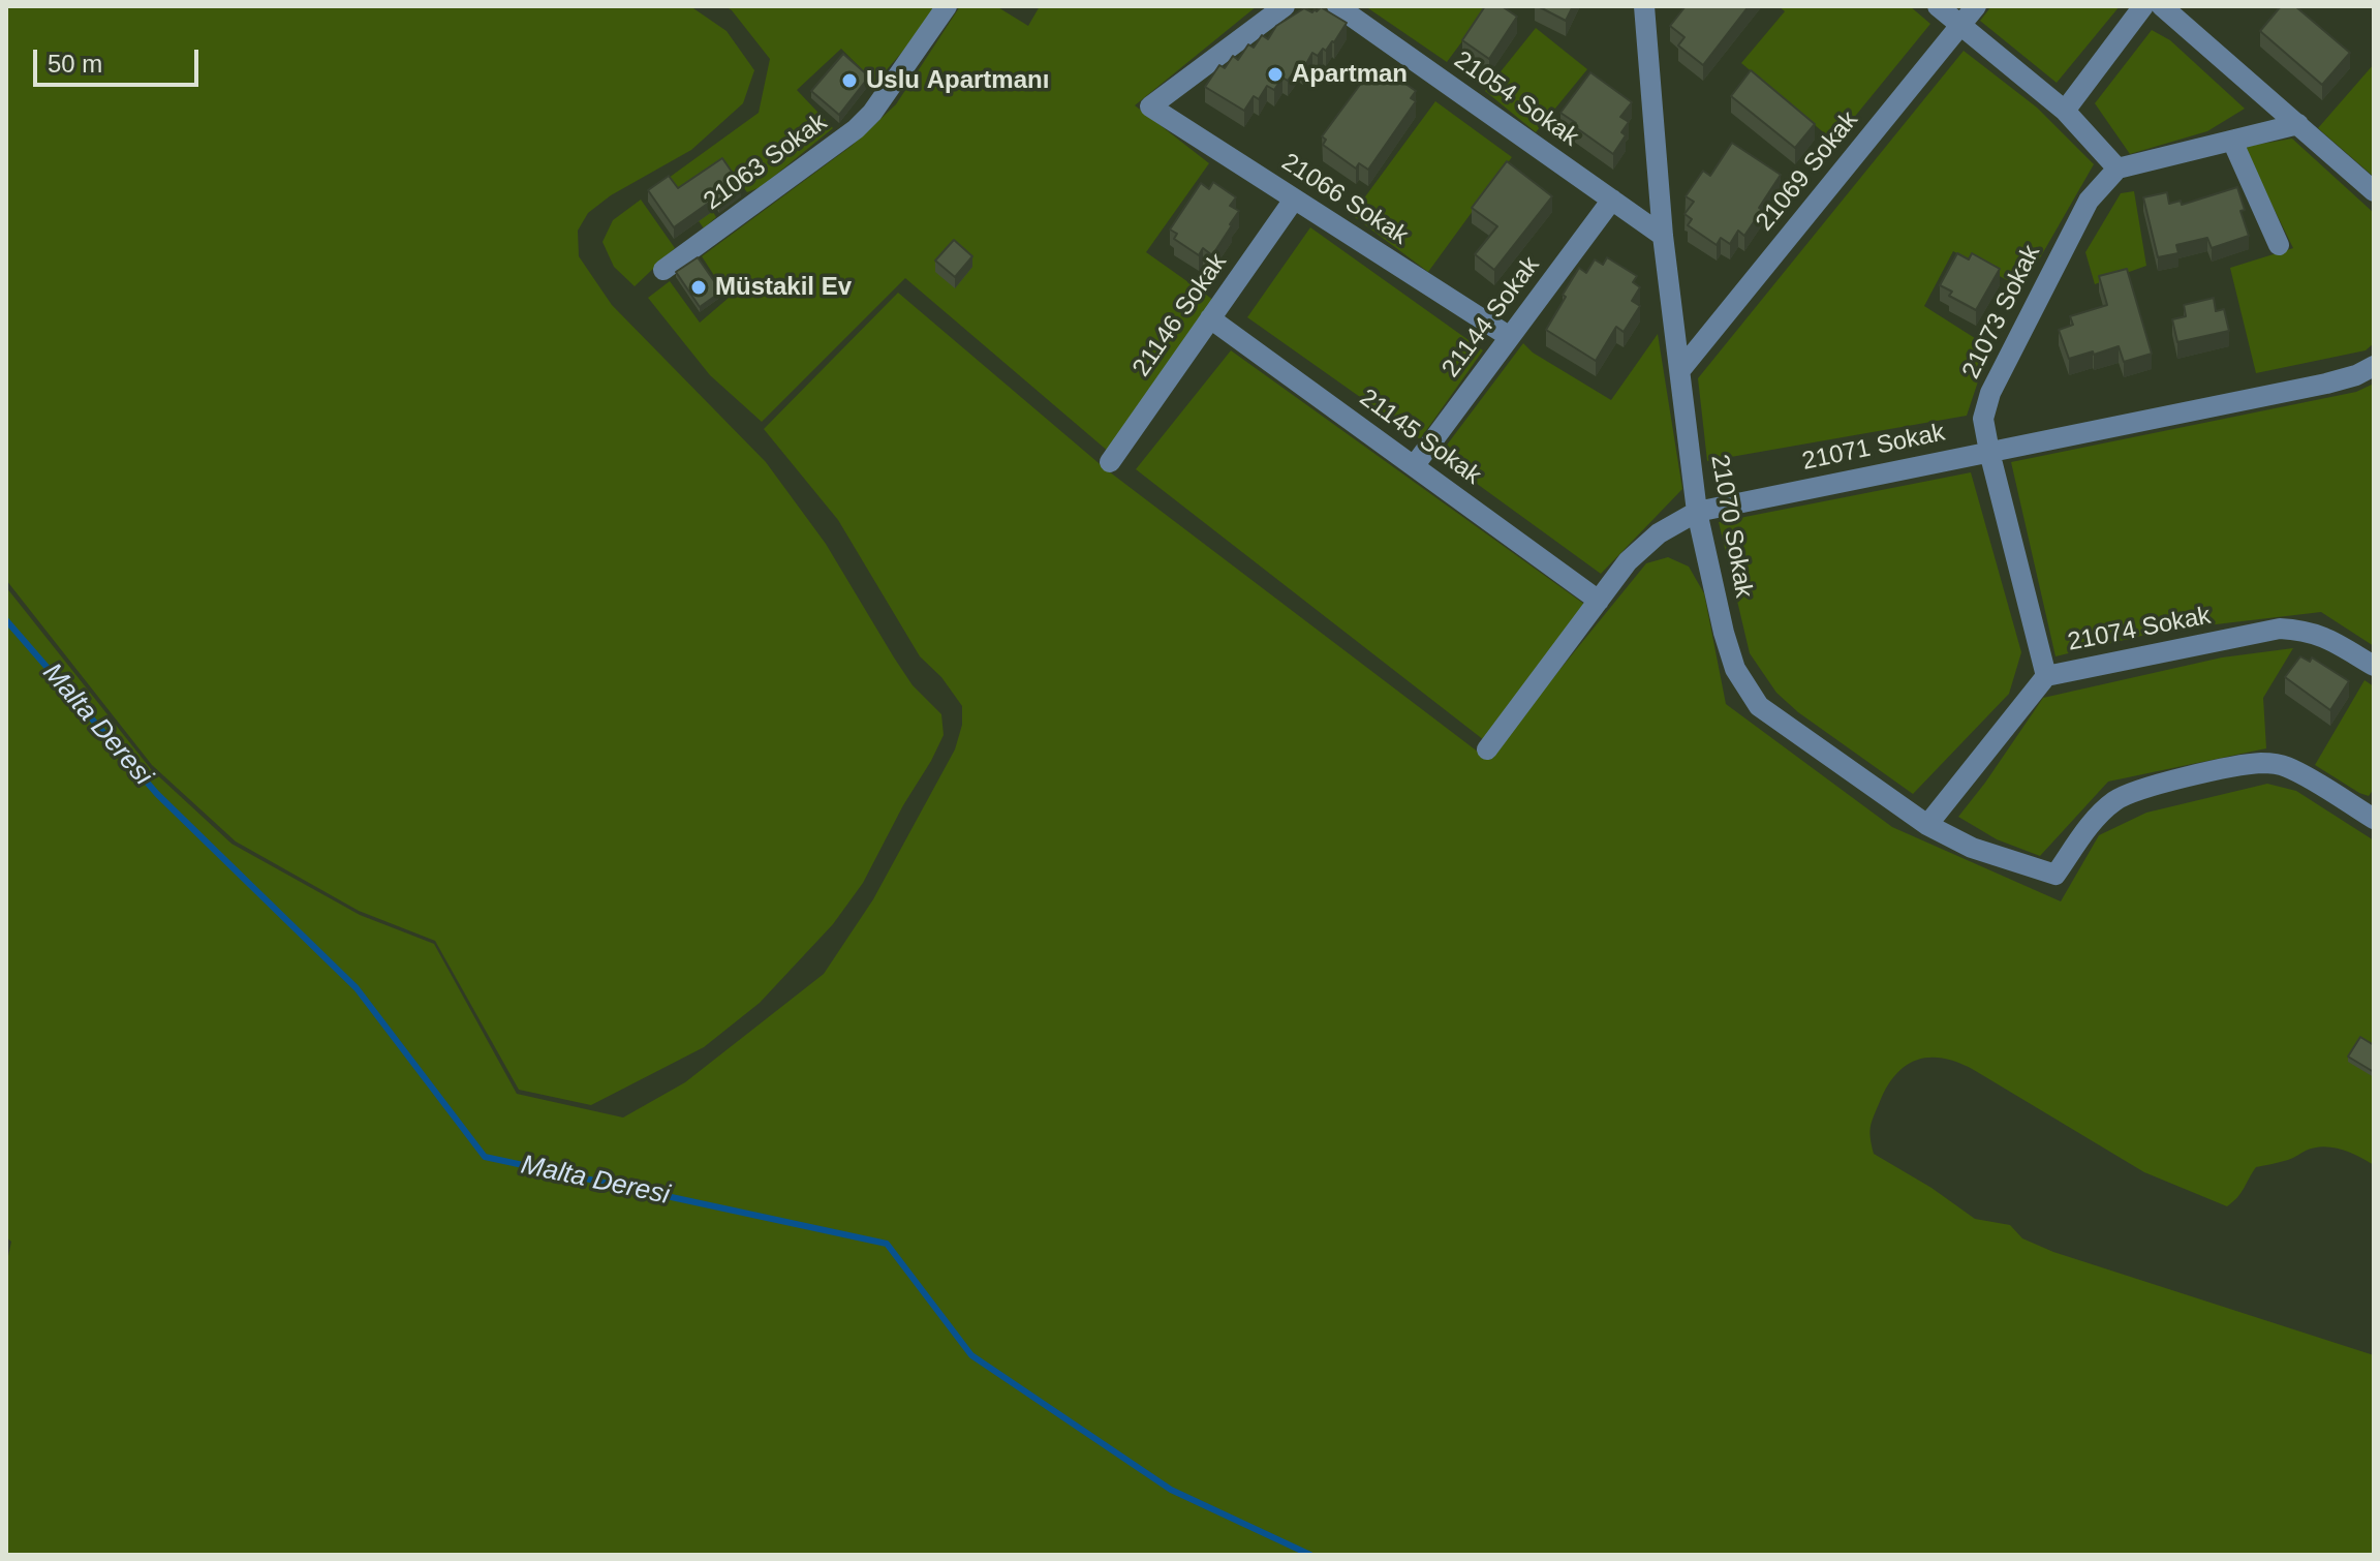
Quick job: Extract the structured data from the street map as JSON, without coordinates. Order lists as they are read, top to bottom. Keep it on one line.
{"streets":{"street":["21054 Sokak","21063 Sokak","21069 Sokak","21066 Sokak","21073 Sokak","21146 Sokak","21144 Sokak","21145 Sokak","21071 Sokak","21070 Sokak","21074 Sokak"]},"crossings":[["21054 Sokak","21144 Sokak"],["21054 Sokak","21070 Sokak"],["21069 Sokak","21070 Sokak"],["21066 Sokak","21146 Sokak"],["21066 Sokak","21144 Sokak"],["21073 Sokak","21071 Sokak"],["21073 Sokak","21074 Sokak"],["21146 Sokak","21145 Sokak"],["21144 Sokak","21145 Sokak"],["21145 Sokak","21071 Sokak"],["21071 Sokak","21070 Sokak"],["21070 Sokak","21074 Sokak"]],"water":["Malta Deresi"],"places":["Apartman","Uslu Apartmanı","Müstakil Ev"],"scale_bar":"50 m"}
